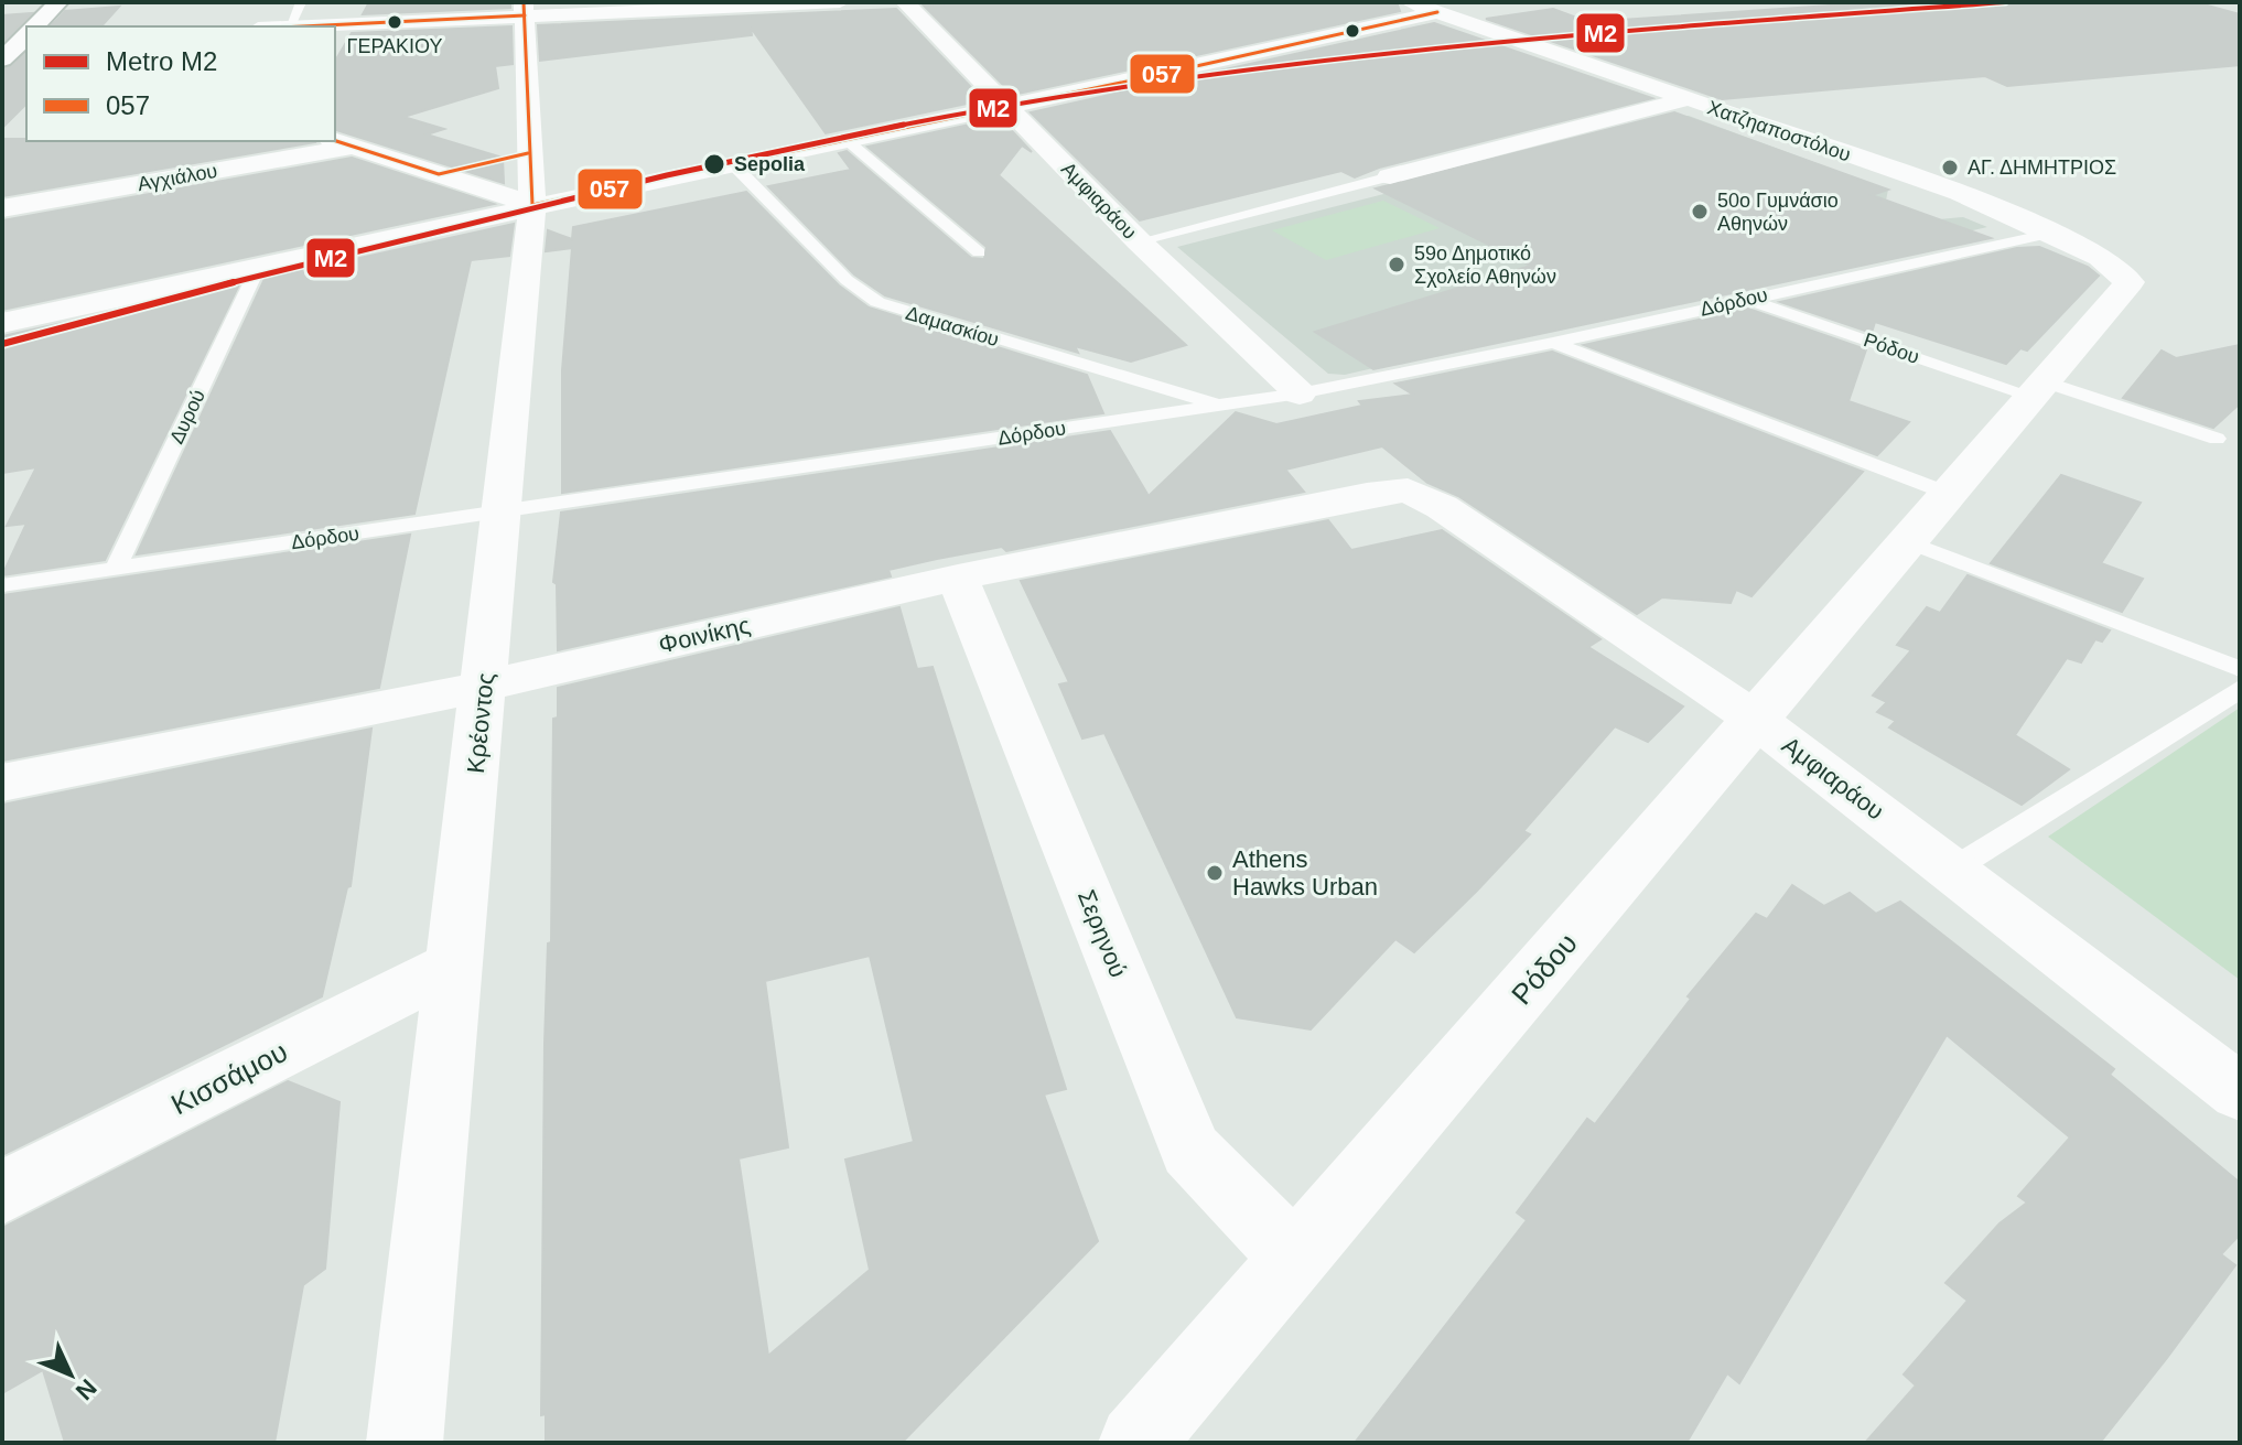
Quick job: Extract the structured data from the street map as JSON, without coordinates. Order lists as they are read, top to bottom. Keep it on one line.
{"streets":{"street":["Χατζηαποστόλου","Αγχιάλου","Αμφιαράου","Ρόδου","Φοινίκης","Κρέοντος","Σερηνού","Κισσάμου"],"lane":["Δόρδου","Δαμασκίου","Δυρού"]},"crossings":[["Χατζηαποστόλου","Δόρδου"],["Χατζηαποστόλου","Ρόδου"],["Αμφιαράου","Δόρδου"],["Αμφιαράου","Ρόδου"],["Αμφιαράου","Φοινίκης"],["Δόρδου","Δαμασκίου"],["Δόρδου","Ρόδου"],["Δόρδου","Δυρού"],["Δόρδου","Κρέοντος"],["Ρόδου","Σερηνού"],["Φοινίκης","Κρέοντος"],["Φοινίκης","Σερηνού"],["Κρέοντος","Κισσάμου"]],"places":["ΓΕΡΑΚΙΟΥ","Sepolia","ΑΓ. ΔΗΜΗΤΡΙΟΣ","50ο Γυμνάσιο Αθηνών","59ο Δημοτικό Σχολείο Αθηνών","Athens Hawks Urban"],"lines":["metro line Μ2","transit line 057"],"legend":["Metro Μ2","057"],"north":"bottom right"}
